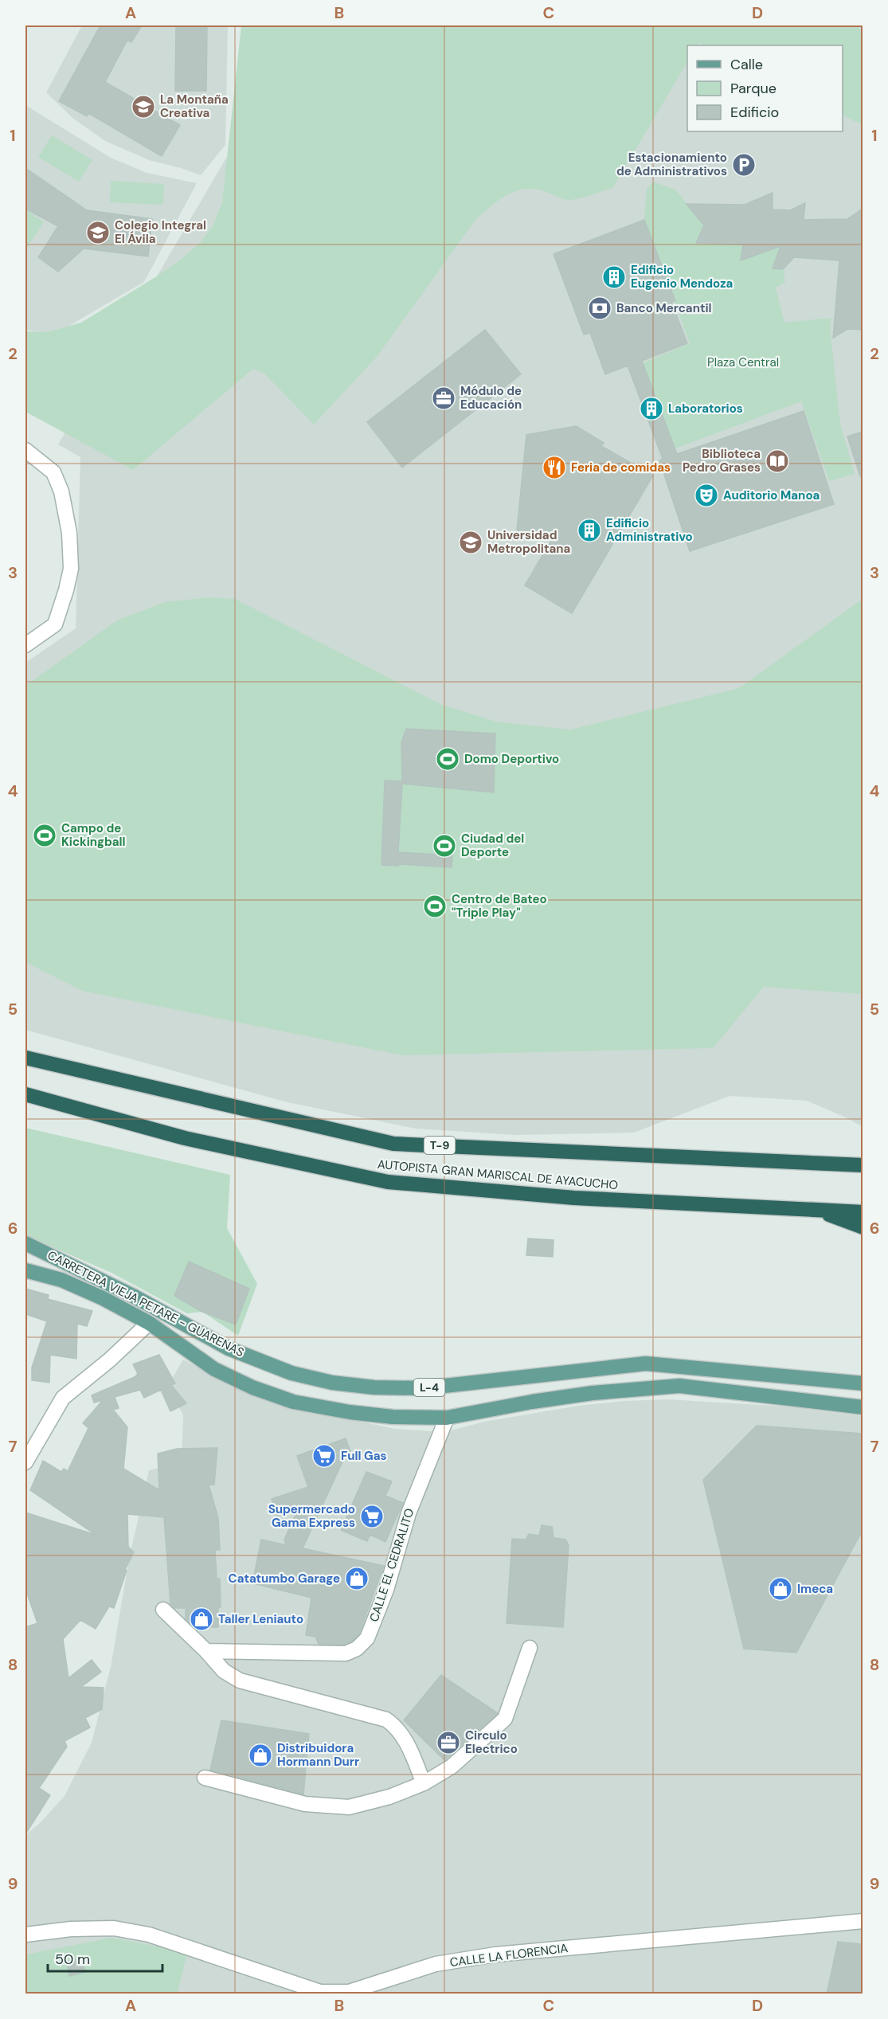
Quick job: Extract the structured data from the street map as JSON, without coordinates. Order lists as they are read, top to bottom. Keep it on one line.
{"streets":{"highway":["T-9","AUTOPISTA GRAN MARISCAL DE AYACUCHO"],"main road":["CARRETERA VIEJA PETARE - GUARENAS","L-4"],"street":["CALLE EL CEDRALITO","CALLE LA FLORENCIA"]},"crossings":[["CARRETERA VIEJA PETARE - GUARENAS","CALLE EL CEDRALITO"]],"parks":["Plaza Central"],"places":{"school or university":["La Montaña Creativa","Colegio Integral El Ávila","Universidad Metropolitana"],"parking":["Estacionamiento de Administrativos"],"building":["Edificio Eugenio Mendoza","Laboratorios","Edificio Administrativo"],"bank":["Banco Mercantil"],"office":["Módulo de Educación","Circulo Electrico"],"library":["Biblioteca Pedro Grases"],"restaurant":["Feria de comidas"],"theatre":["Auditorio Manoa"],"sports":["Domo Deportivo","Campo de Kickingball","Ciudad del Deporte","Centro de Bateo \"Triple Play\""],"supermarket":["Full Gas","Supermercado Gama Express"],"shop":["Catatumbo Garage","Imeca","Taller Leniauto","Distribuidora Hormann Durr"]},"legend":["Calle","Parque","Edificio"],"scale_bar":"50 m","grid":{"columns":["A","B","C","D"],"rows":["1","2","3","4","5","6","7","8","9"]}}
